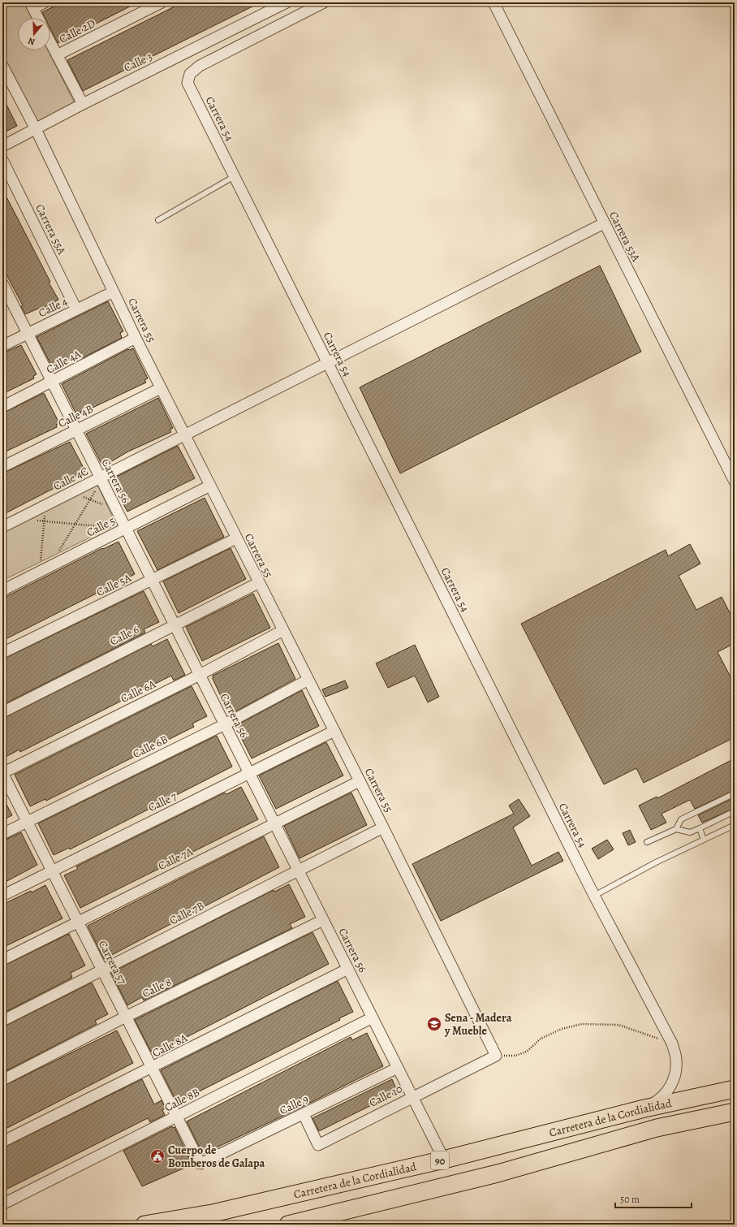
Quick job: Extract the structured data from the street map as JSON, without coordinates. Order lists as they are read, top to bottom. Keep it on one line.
{"streets":{"highway":["Carretera de la Cordialidad","90"],"street":["Calle 2D","Calle 3","Carrera 54","Carrera 55A","Carrera 53A","Calle 4","Carrera 55","Calle 4A","Calle 4B","Calle 4C","Carrera 56","Calle 5","Calle 5A","Calle 6","Calle 6A","Calle 6B","Calle 7","Calle 7A","Calle 7B","Carrera 57","Calle 8","Calle 8A","Calle 10","Calle 8B","Calle 9"]},"crossings":[["Calle 3","Carrera 55"],["Carrera 54","Calle 4C"],["Carrera 54","Carretera de la Cordialidad"],["Carrera 55A","Calle 4"],["Carrera 53A","Calle 4C"],["Calle 4","Carrera 55"],["Calle 4","Carrera 56"],["Carrera 55","Calle 4A"],["Carrera 55","Calle 4B"],["Carrera 55","Calle 4C"],["Carrera 55","Calle 5"],["Carrera 55","Calle 5A"],["Carrera 55","Calle 6"],["Carrera 55","Calle 6A"],["Carrera 55","Calle 6B"],["Carrera 55","Calle 7"],["Carrera 55","Calle 7A"],["Carrera 55","Calle 7B"],["Carrera 55","Calle 10"],["Calle 4A","Carrera 56"],["Calle 4B","Carrera 56"],["Calle 4C","Carrera 56"],["Carrera 56","Calle 5"],["Carrera 56","Calle 5A"],["Carrera 56","Calle 6"],["Carrera 56","Calle 6A"],["Carrera 56","Calle 6B"],["Carrera 56","Calle 7"],["Carrera 56","Calle 7A"],["Carrera 56","Calle 7B"],["Carrera 56","Calle 8"],["Carrera 56","Calle 8A"],["Carrera 56","Calle 10"],["Carrera 56","Calle 8B"],["Carrera 56","Calle 9"],["Carrera 56","Carretera de la Cordialidad"],["Calle 6A","Carrera 57"],["Calle 6B","Carrera 57"],["Calle 7","Carrera 57"],["Calle 7A","Carrera 57"],["Calle 7B","Carrera 57"],["Carrera 57","Calle 8"],["Carrera 57","Calle 8A"],["Carrera 57","Calle 8B"],["Carrera 57","Calle 9"],["Calle 10","Calle 9"]],"places":{"school or university":["Sena - Madera y Mueble"],"public building":["Cuerpo de Bomberos de Galapa"]},"scale_bar":"50 m","north":"bottom"}
